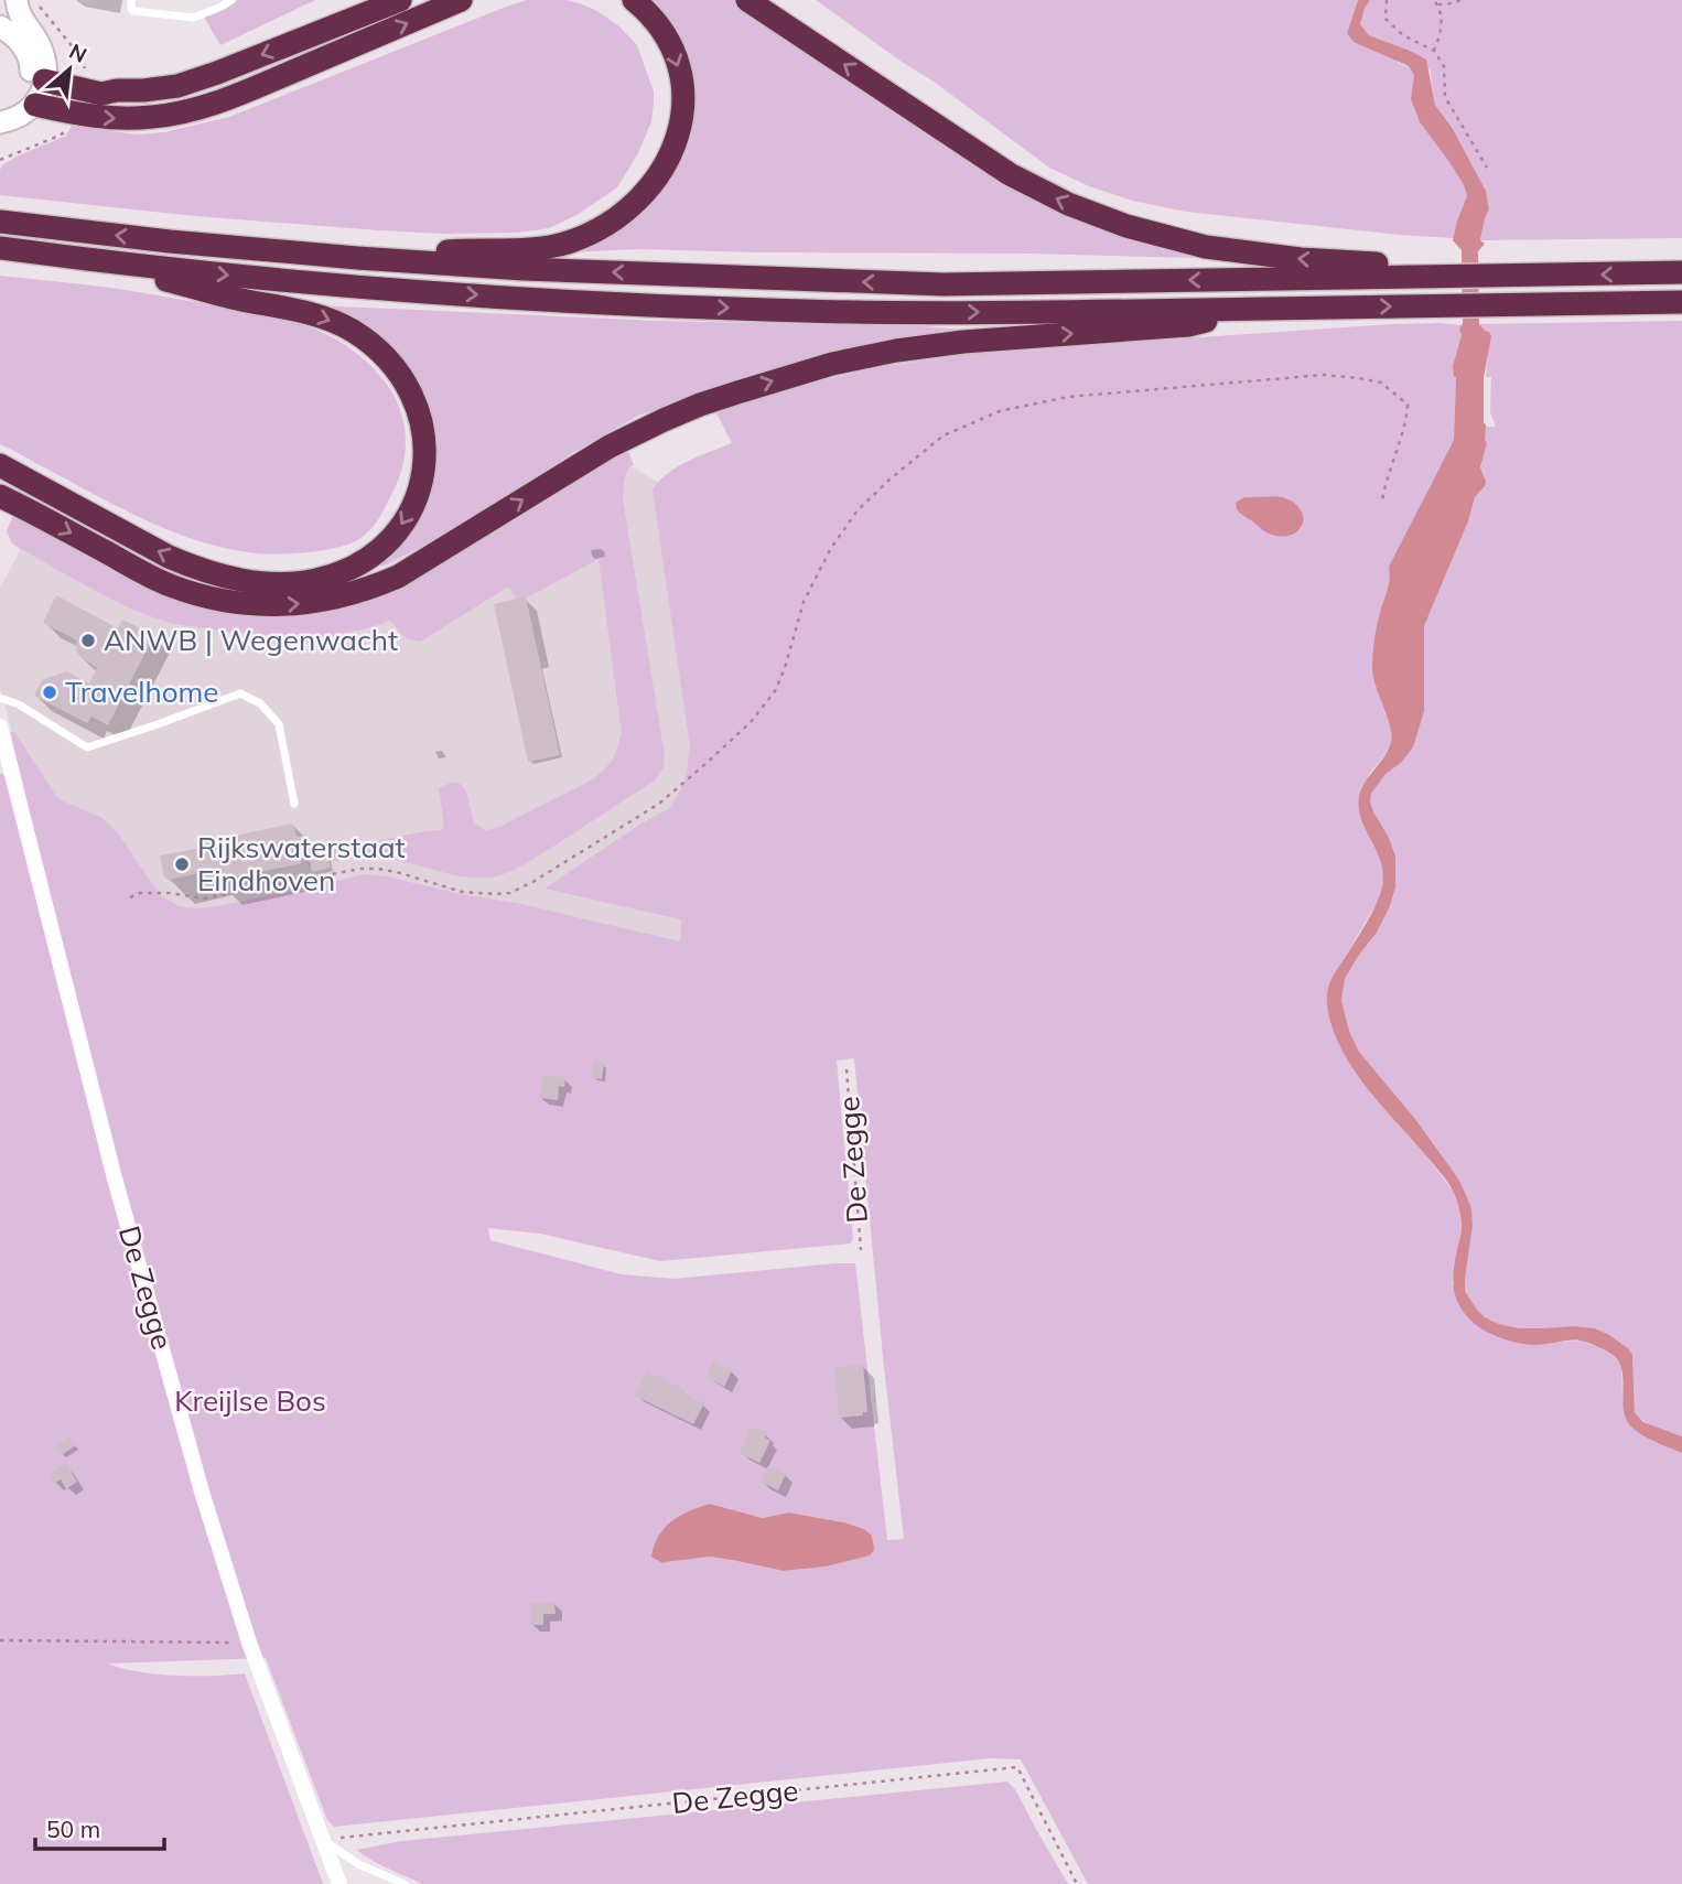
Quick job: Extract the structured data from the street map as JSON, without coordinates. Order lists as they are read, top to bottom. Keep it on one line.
{"streets":{"street":["De Zegge"]},"parks":["Kreijlse Bos"],"places":["ANWB | Wegenwacht","Travelhome","Rijkswaterstaat Eindhoven"],"scale_bar":"50 m","north":"top right"}
